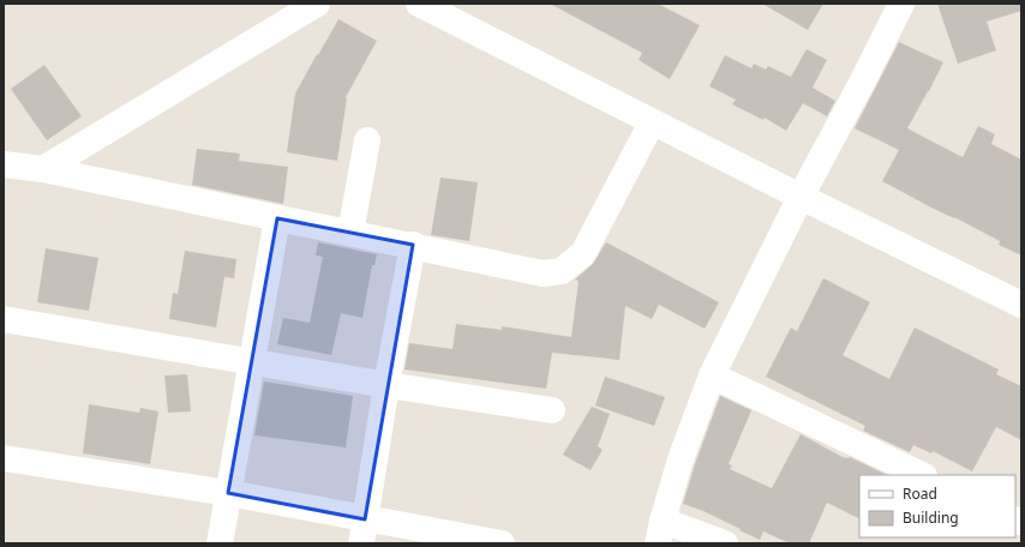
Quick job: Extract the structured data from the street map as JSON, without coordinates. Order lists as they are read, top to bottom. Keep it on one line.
{"legend":["Road","Building"]}
